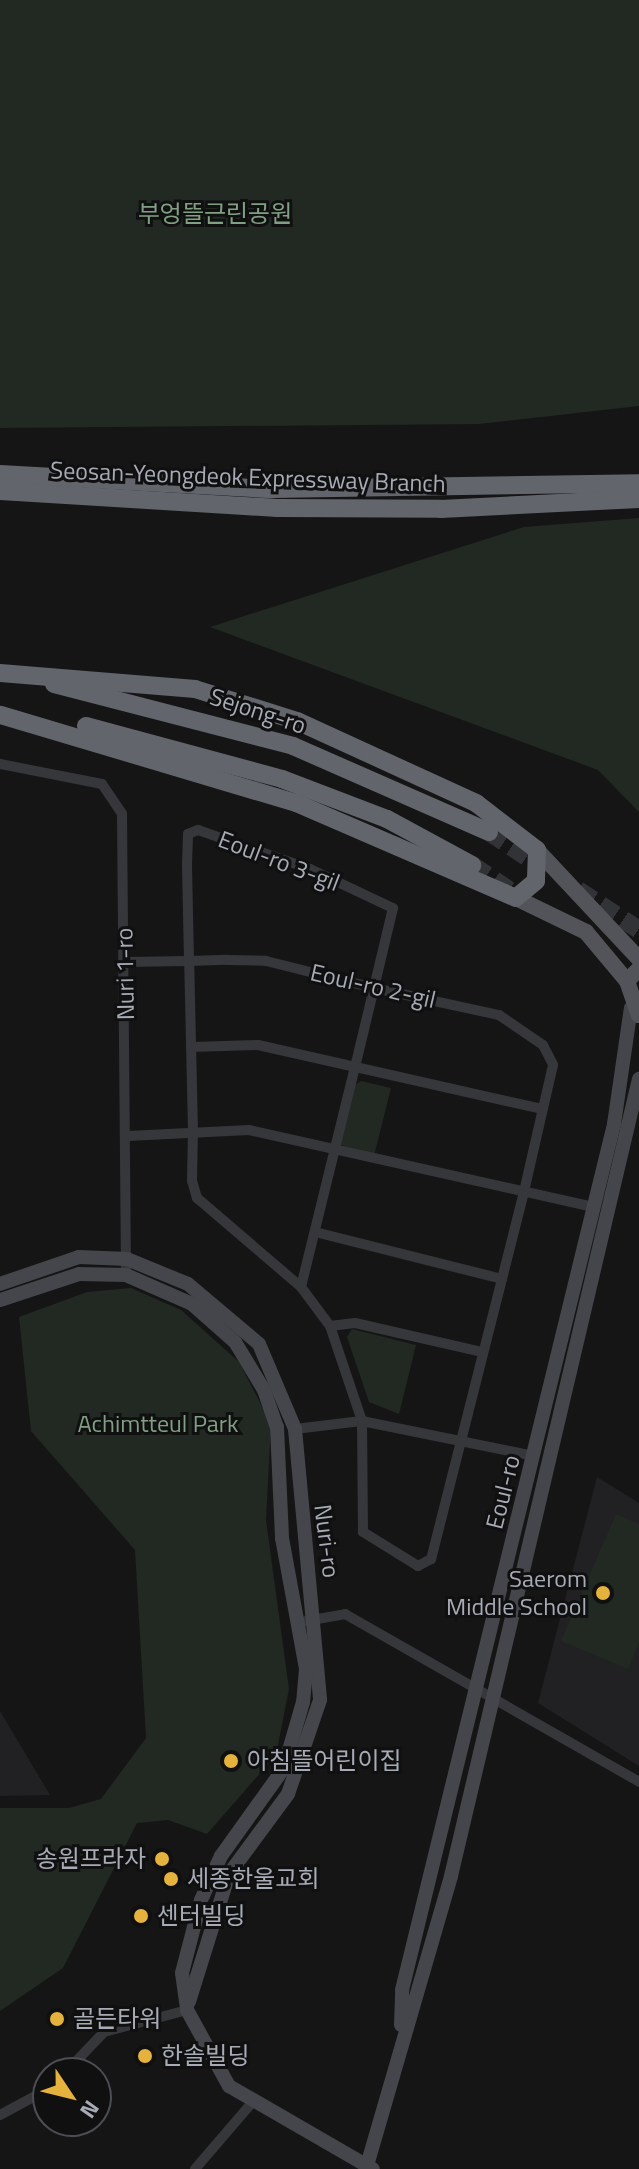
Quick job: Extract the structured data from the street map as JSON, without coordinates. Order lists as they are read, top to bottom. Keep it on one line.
{"streets":{"highway":["Seosan-Yeongdeok Expressway Branch","Sejong-ro"],"street":["Eoul-ro 3-gil","Nuri 1-ro","Eoul-ro 2-gil","Eoul-ro","Nuri-ro"]},"crossings":[["Eoul-ro 3-gil","Eoul-ro 2-gil"],["Nuri 1-ro","Eoul-ro 2-gil"],["Nuri 1-ro","Nuri-ro"],["Eoul-ro","Nuri-ro"]],"parks":["부엉뜰근린공원","Achimtteul Park"],"places":["Saerom Middle School","아침뜰어린이집","송원프라자","세종한울교회","센터빌딩","골든타워","한솔빌딩"],"north":"bottom right"}
